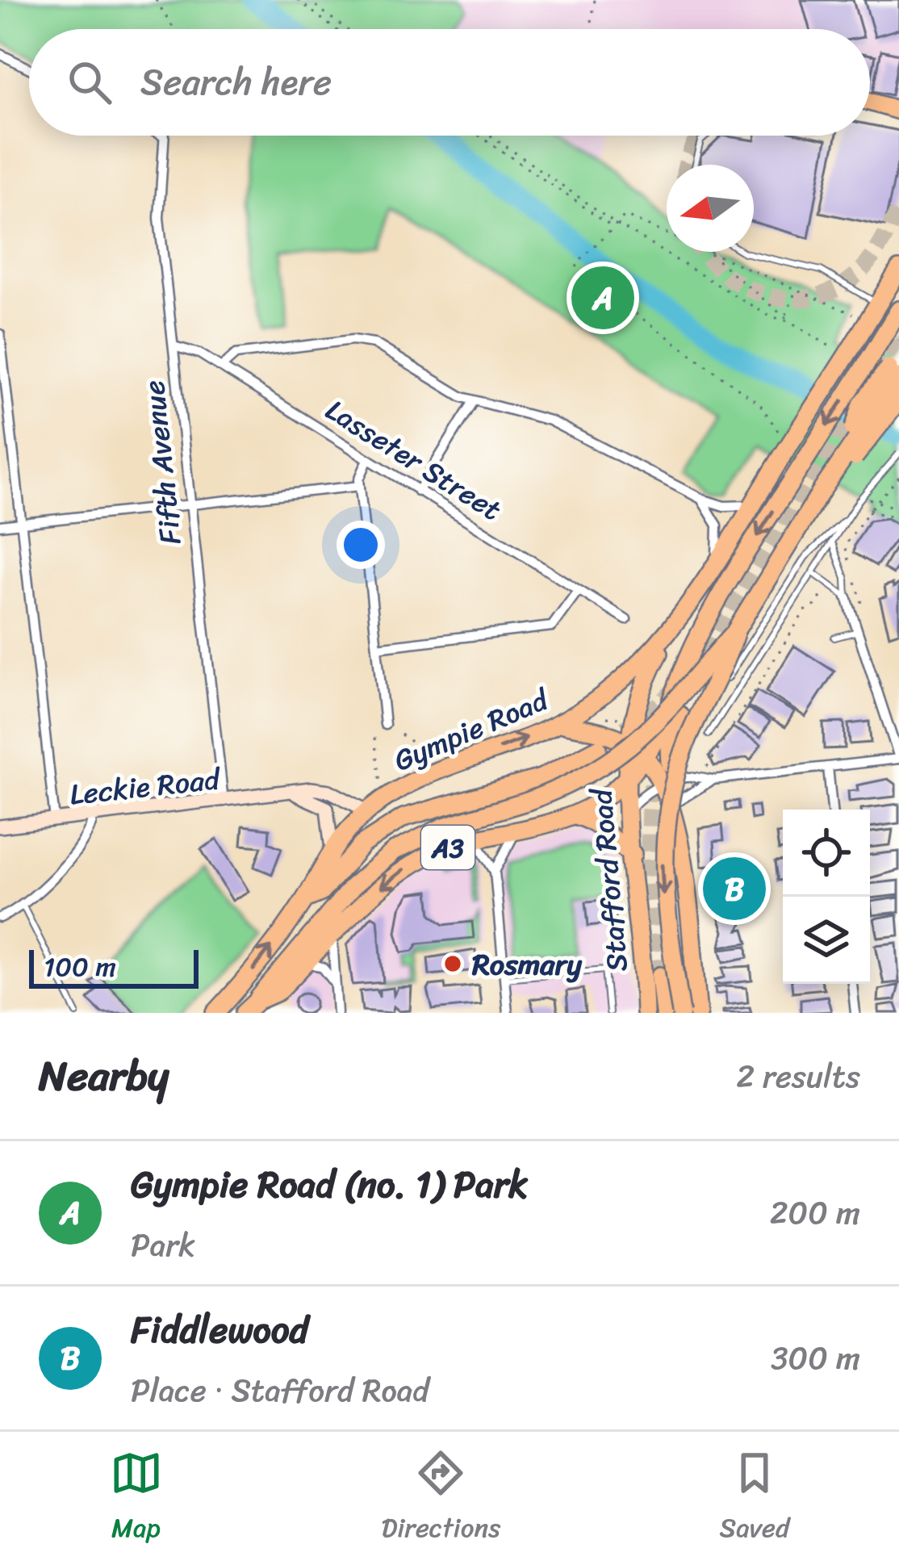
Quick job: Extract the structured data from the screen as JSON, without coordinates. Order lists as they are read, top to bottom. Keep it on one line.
{"streets":{"highway":["Gympie Road","A3","Stafford Road"],"street":["Lasseter Street","Fifth Avenue","Leckie Road"]},"crossings":[["Lasseter Street","Fifth Avenue"],["Fifth Avenue","Leckie Road"],["Gympie Road","Leckie Road"],["Gympie Road","A3"],["Gympie Road","Stafford Road"],["A3","Stafford Road"]],"places":["Rosmary"],"scale_bar":"100 m","north":"left","page":{"search":"Search here","pins":["A","B"],"scale":"100 m","heading":["Nearby","2 results"],"list":[{"mark":"A","name":"Gympie Road (no. 1) Park","note":"Park","value":"200 m"},{"mark":"B","name":"Fiddlewood","note":"Place · Stafford Road","value":"300 m"}],"nav":["Map","Directions","Saved"]}}
